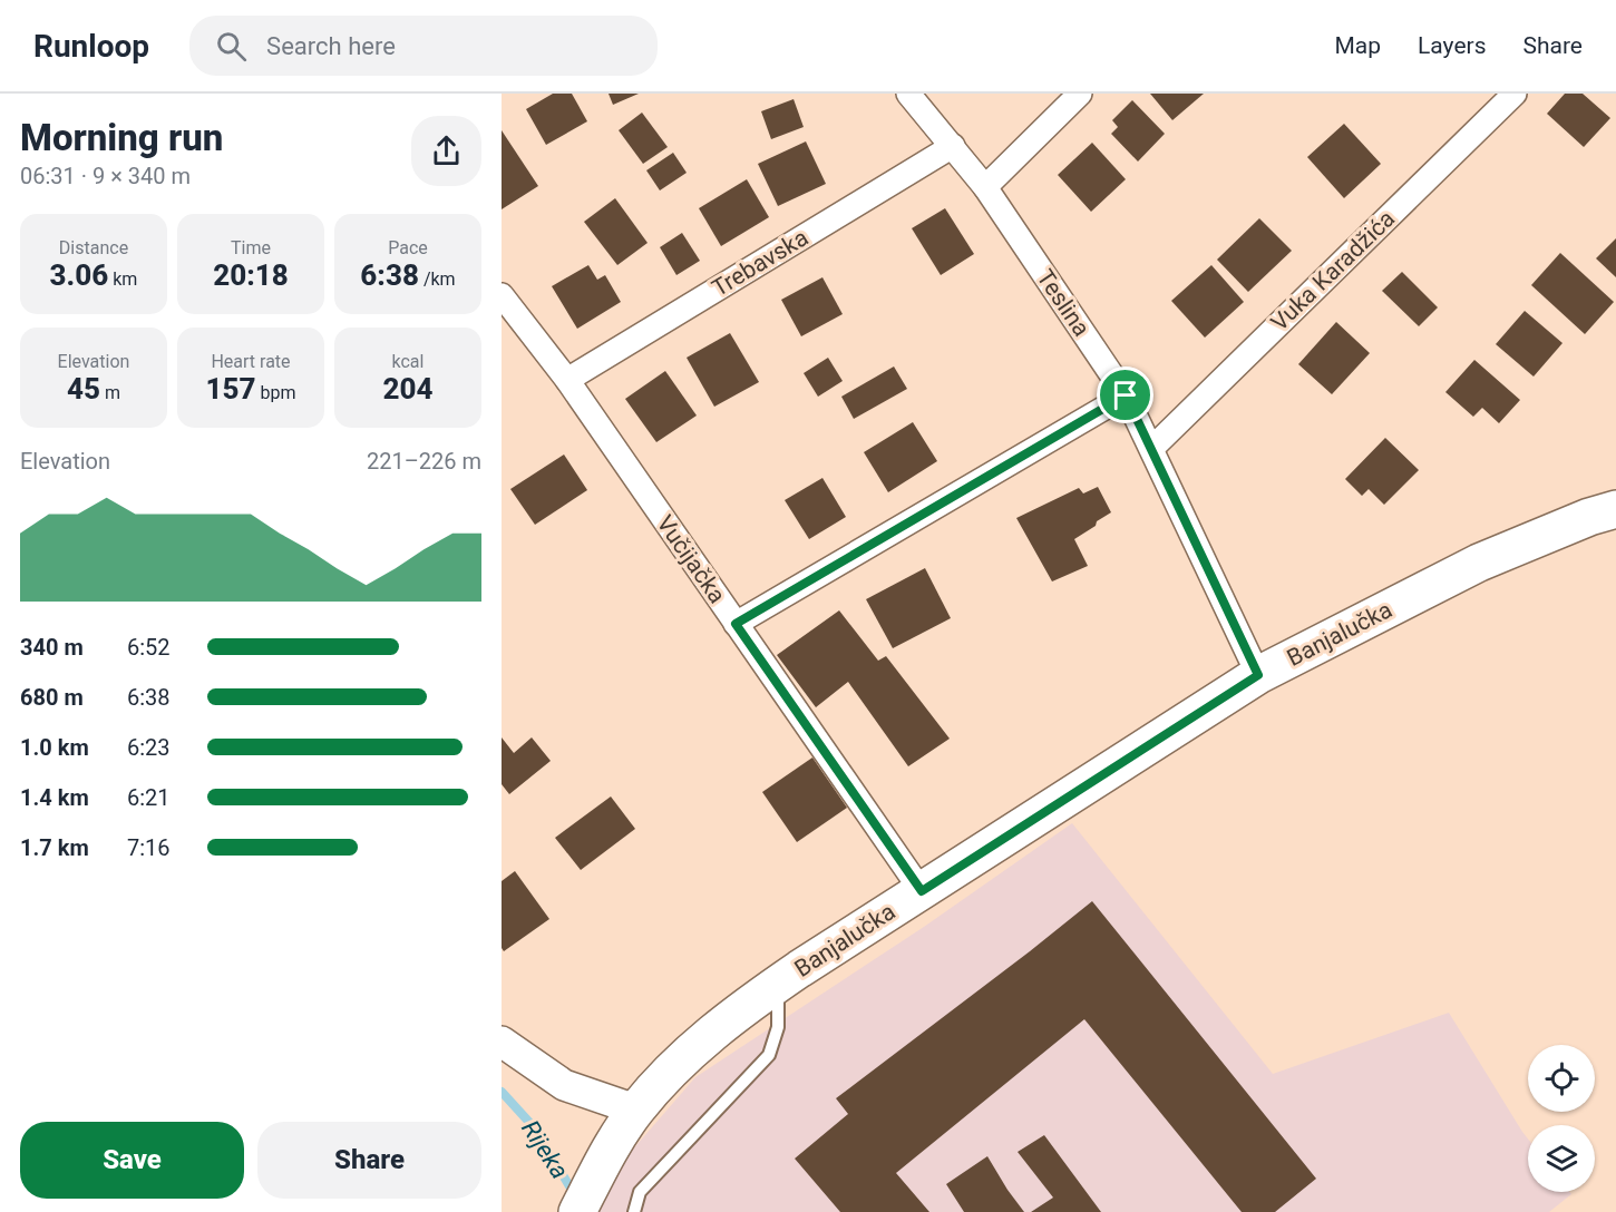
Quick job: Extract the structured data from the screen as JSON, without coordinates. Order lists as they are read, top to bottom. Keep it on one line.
{"streets":{"main road":["Banjalučka"],"street":["Trebavska","Vuka Karadžića","Teslina","Vučijačka"]},"crossings":[["Trebavska","Teslina"],["Trebavska","Vučijačka"],["Vuka Karadžića","Teslina"],["Teslina","Banjalučka"],["Vučijačka","Banjalučka"]],"water":["Rijeka"],"page":{"header":"Runloop","search":"Search here","nav":["Map","Layers","Share"],"heading":["Morning run","06:31 · 9 × 340 m"],"stats":[["Distance","3.06 km"],["Time","20:18"],["Pace","6:38 /km"],["Elevation","45 m"],["Heart rate","157 bpm"],["kcal","204"]],"chart":["Elevation","221–226 m"],"list":[{"name":"340 m","note":"6:52"},{"name":"680 m","note":"6:38"},{"name":"1.0 km","note":"6:23"},{"name":"1.4 km","note":"6:21"},{"name":"1.7 km","note":"7:16"}],"buttons":["Save","Share"]}}
